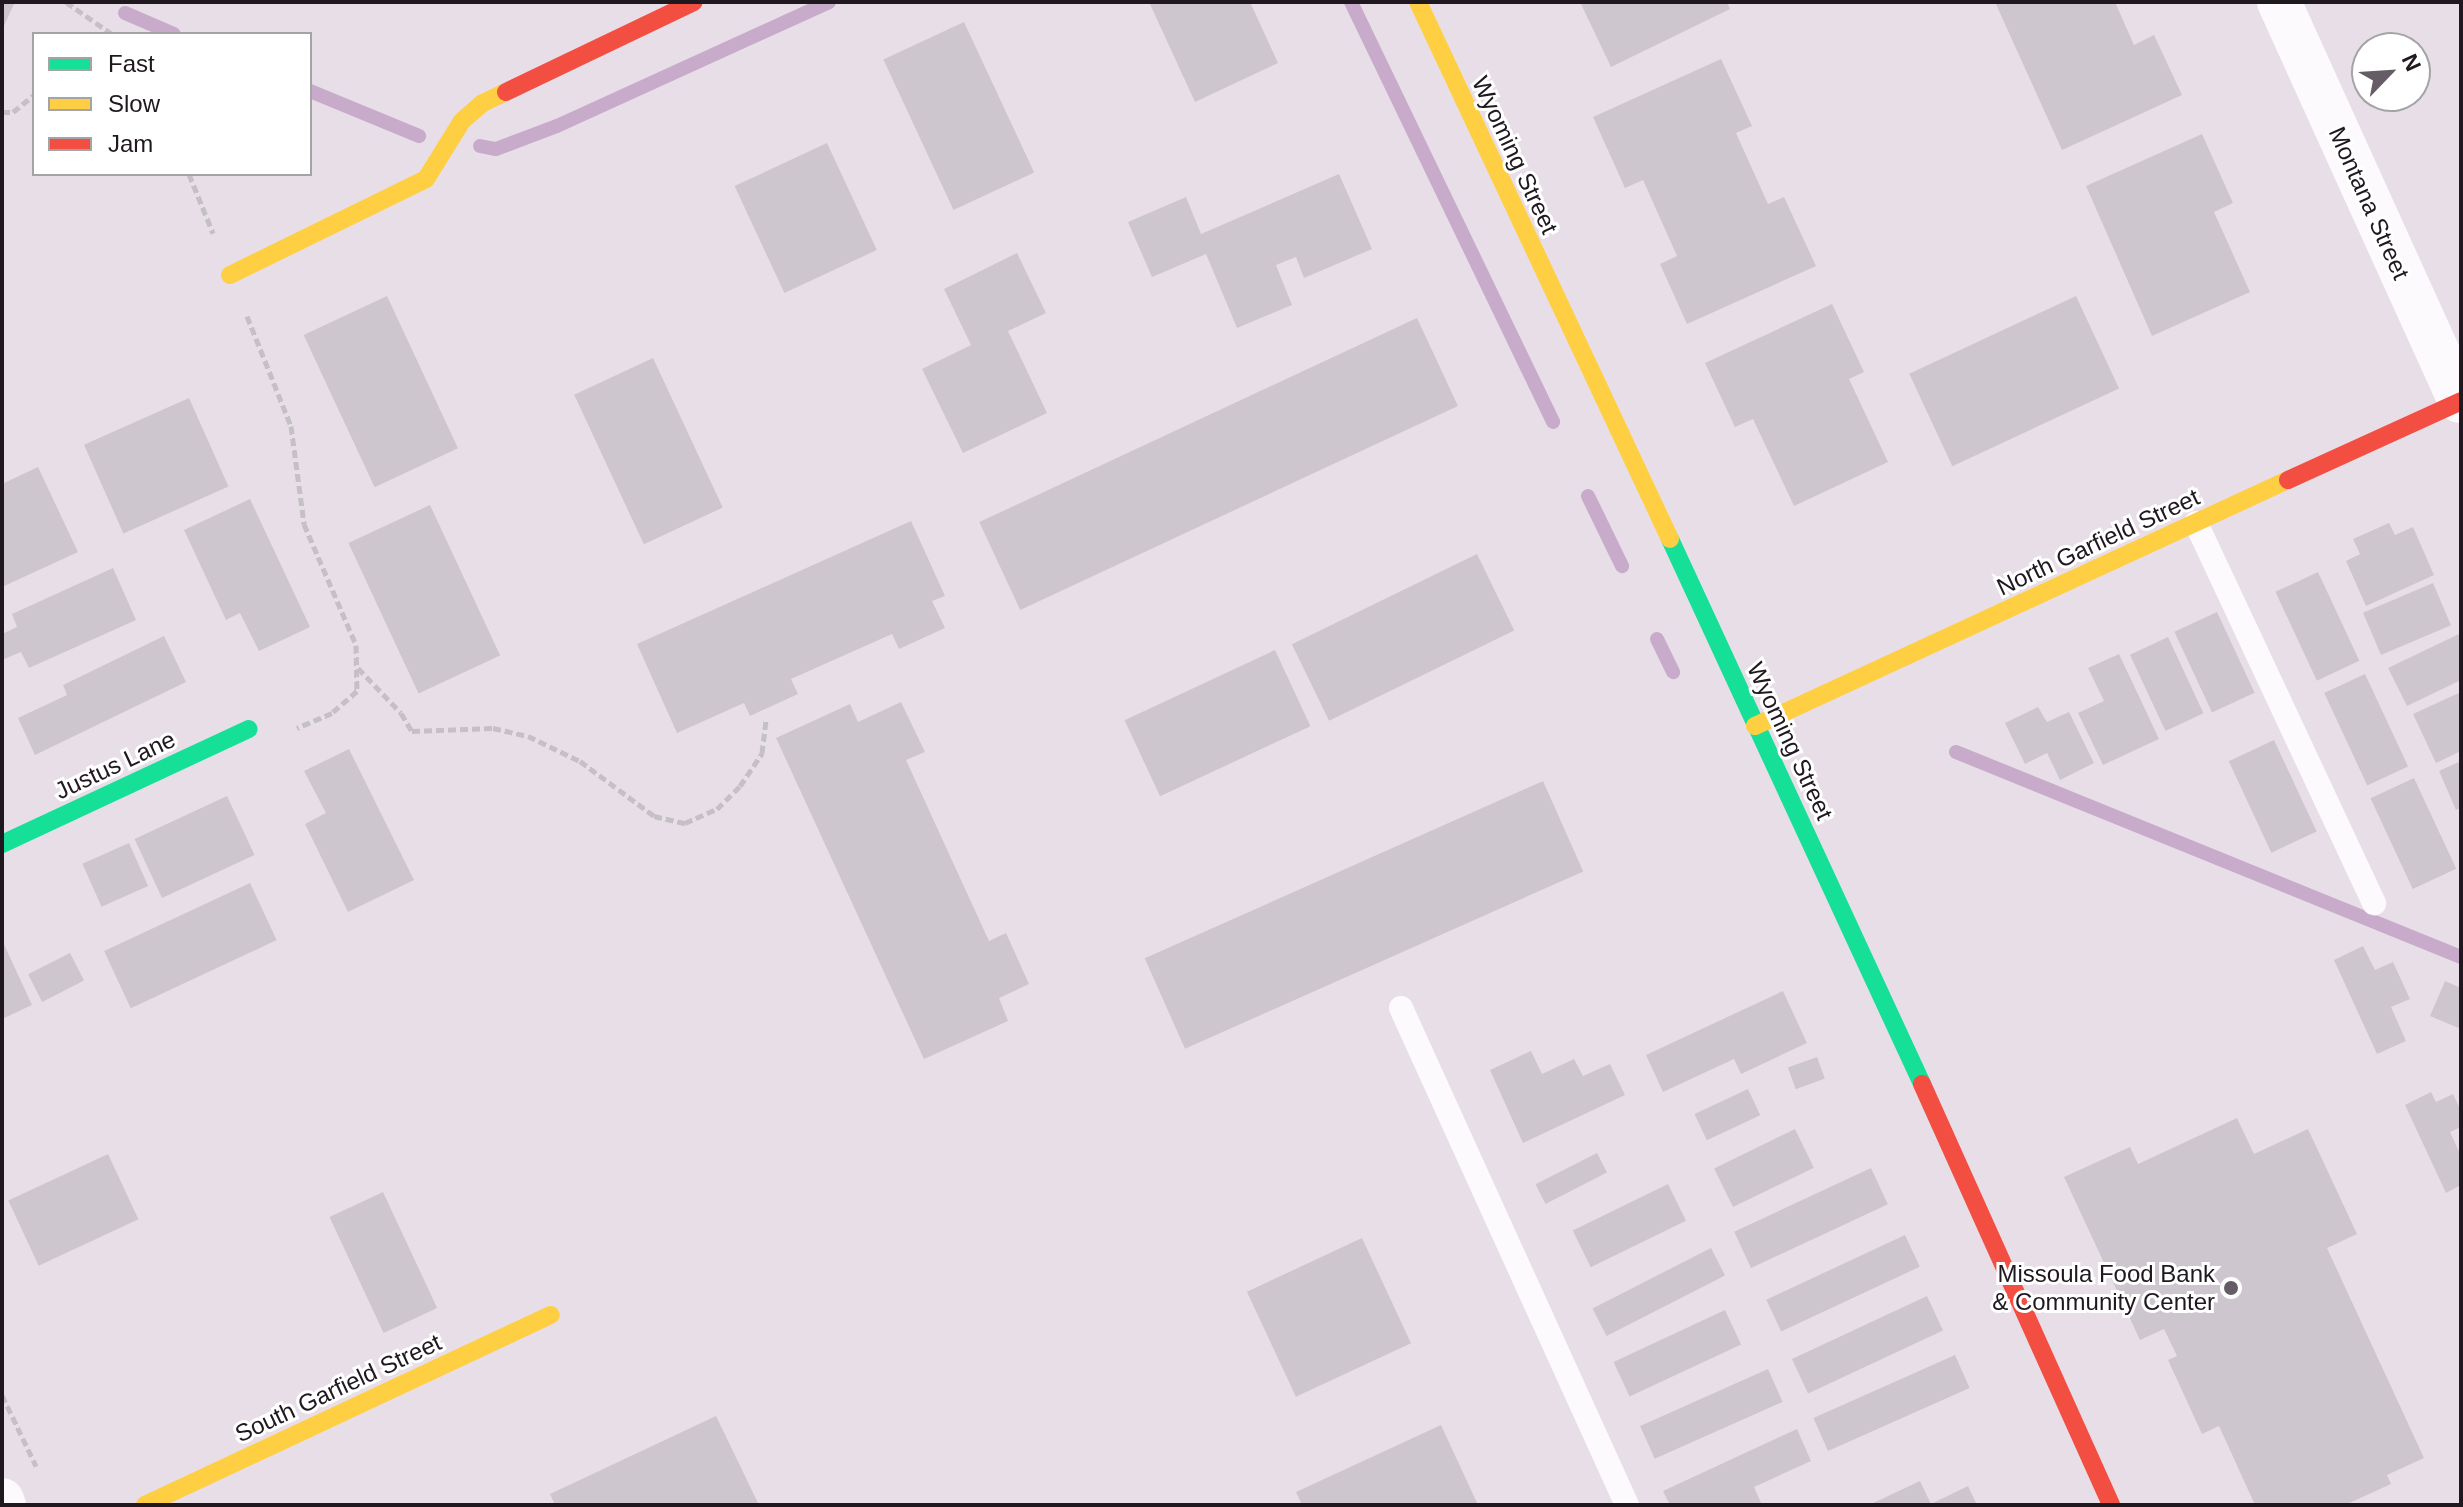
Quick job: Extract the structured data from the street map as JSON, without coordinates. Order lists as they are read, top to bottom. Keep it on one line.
{"streets":{"street":["Wyoming Street","Montana Street","North Garfield Street","Justus Lane","South Garfield Street"]},"crossings":[["Wyoming Street","North Garfield Street"],["Montana Street","North Garfield Street"]],"places":["Missoula Food Bank & Community Center"],"legend":["Fast","Slow","Jam"],"north":"top right"}
